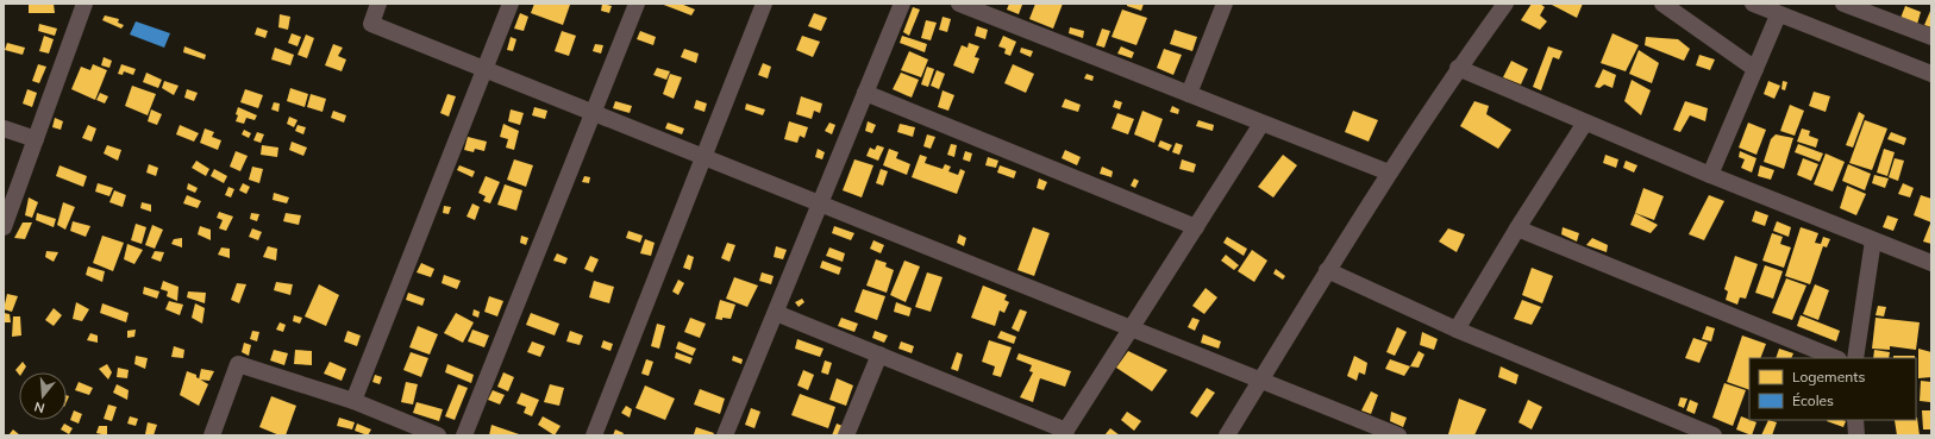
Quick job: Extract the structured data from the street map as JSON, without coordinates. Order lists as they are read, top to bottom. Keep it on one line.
{"legend":["Logements","Écoles"],"north":"bottom"}
